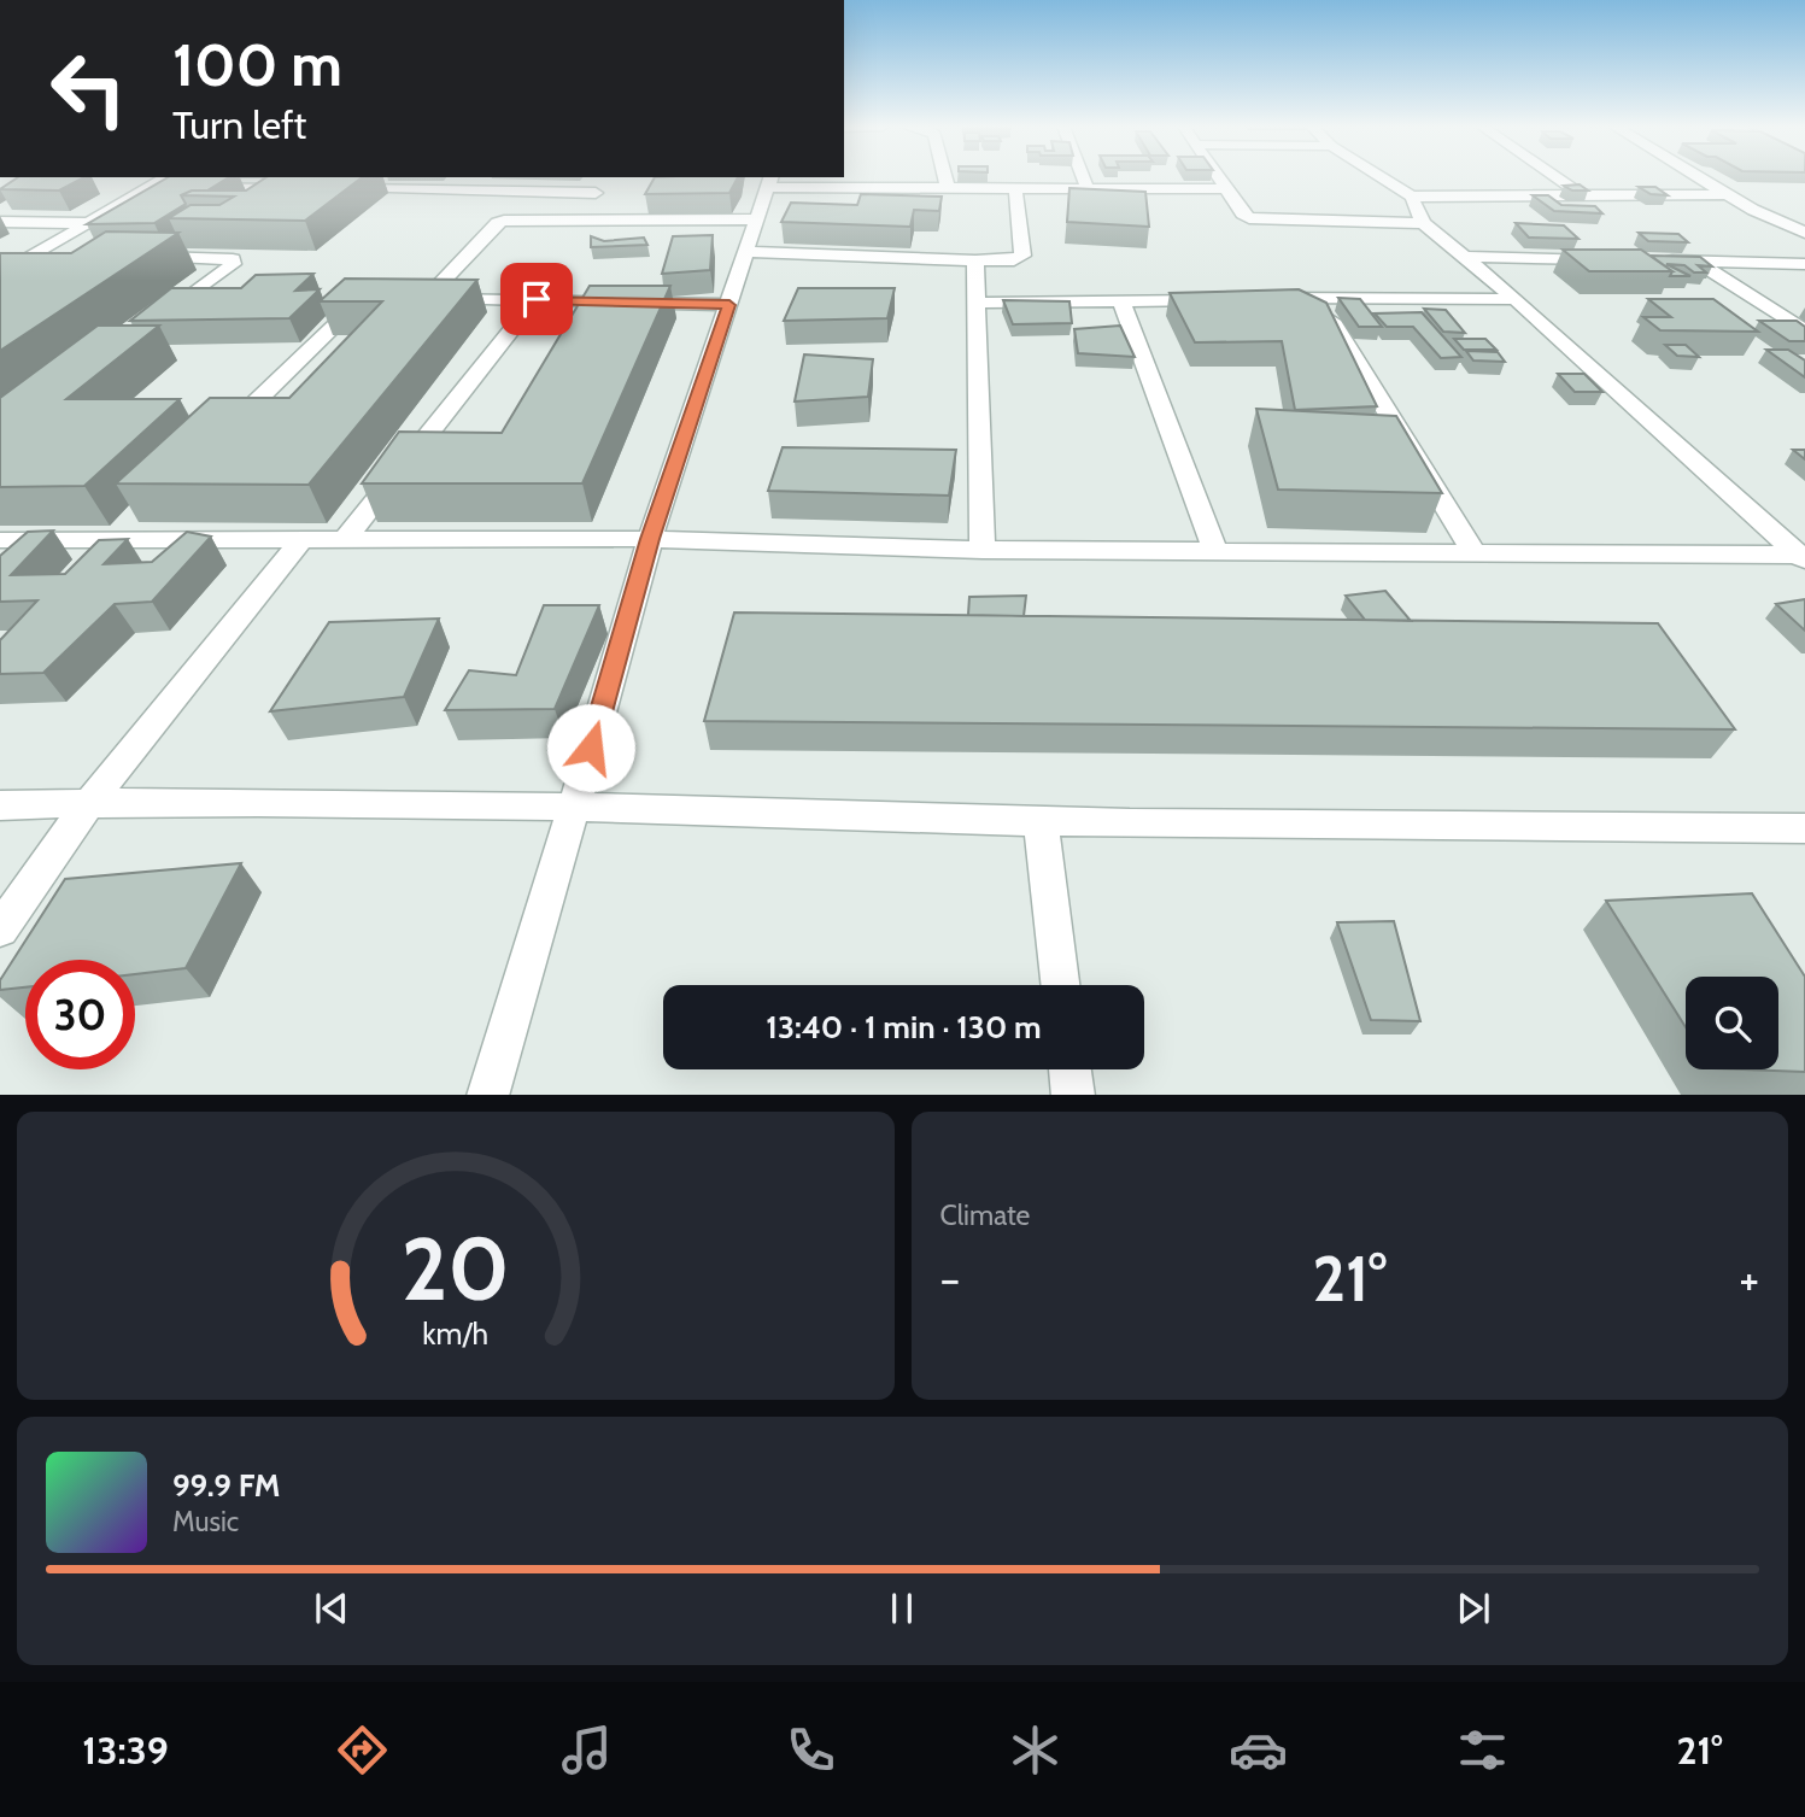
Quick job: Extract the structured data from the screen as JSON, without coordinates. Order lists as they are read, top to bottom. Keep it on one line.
{"page":{"turn":["100 m","Turn left"],"limit":"30","trip":"13:40 · 1 min · 130 m","tile":"Climate","heat":["−","21°","+"],"song":["99.9 FM","Music"],"tabs":["13:39","21°"],"gauge":["20","km/h"]}}
